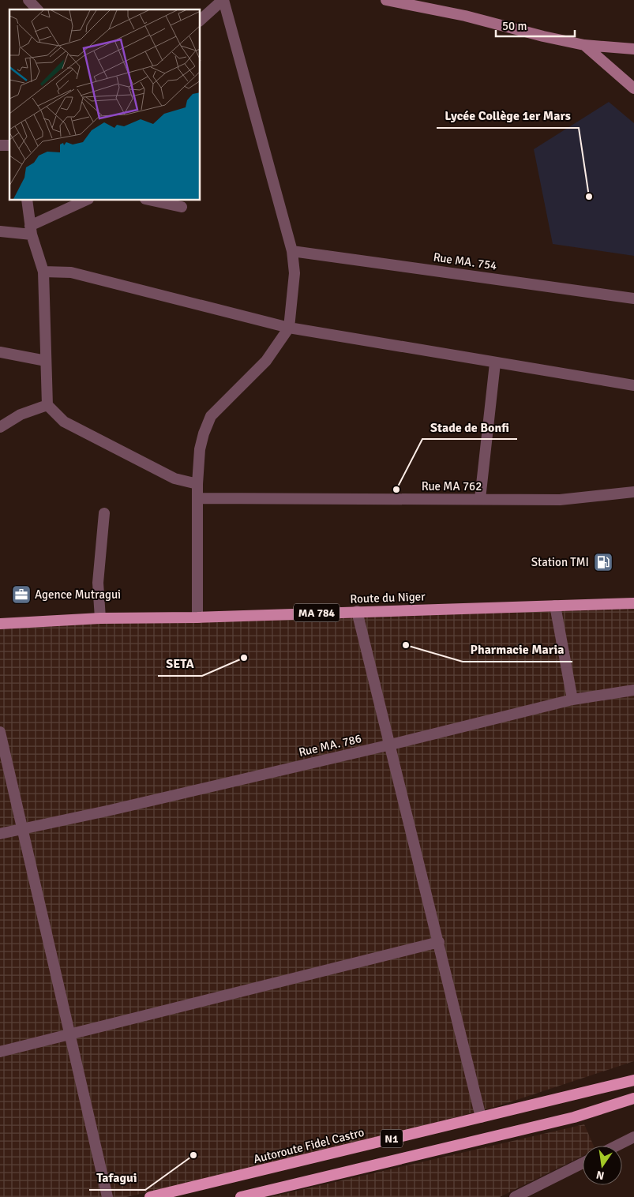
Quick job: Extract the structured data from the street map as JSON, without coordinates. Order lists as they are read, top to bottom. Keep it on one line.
{"streets":{"highway":["N1","Autoroute Fidel Castro"],"main road":["Route du Niger","MA 784"],"street":["Rue MA. 754","Rue MA 762","Rue MA. 786"]},"places":{"other":["Lycée Collège 1er Mars","Stade de Bonfi","Pharmacie Maria","SETA","Tafagui"],"fuel station":["Station TMI"],"office":["Agence Mutragui"]},"scale_bar":"50 m","north":"bottom"}
